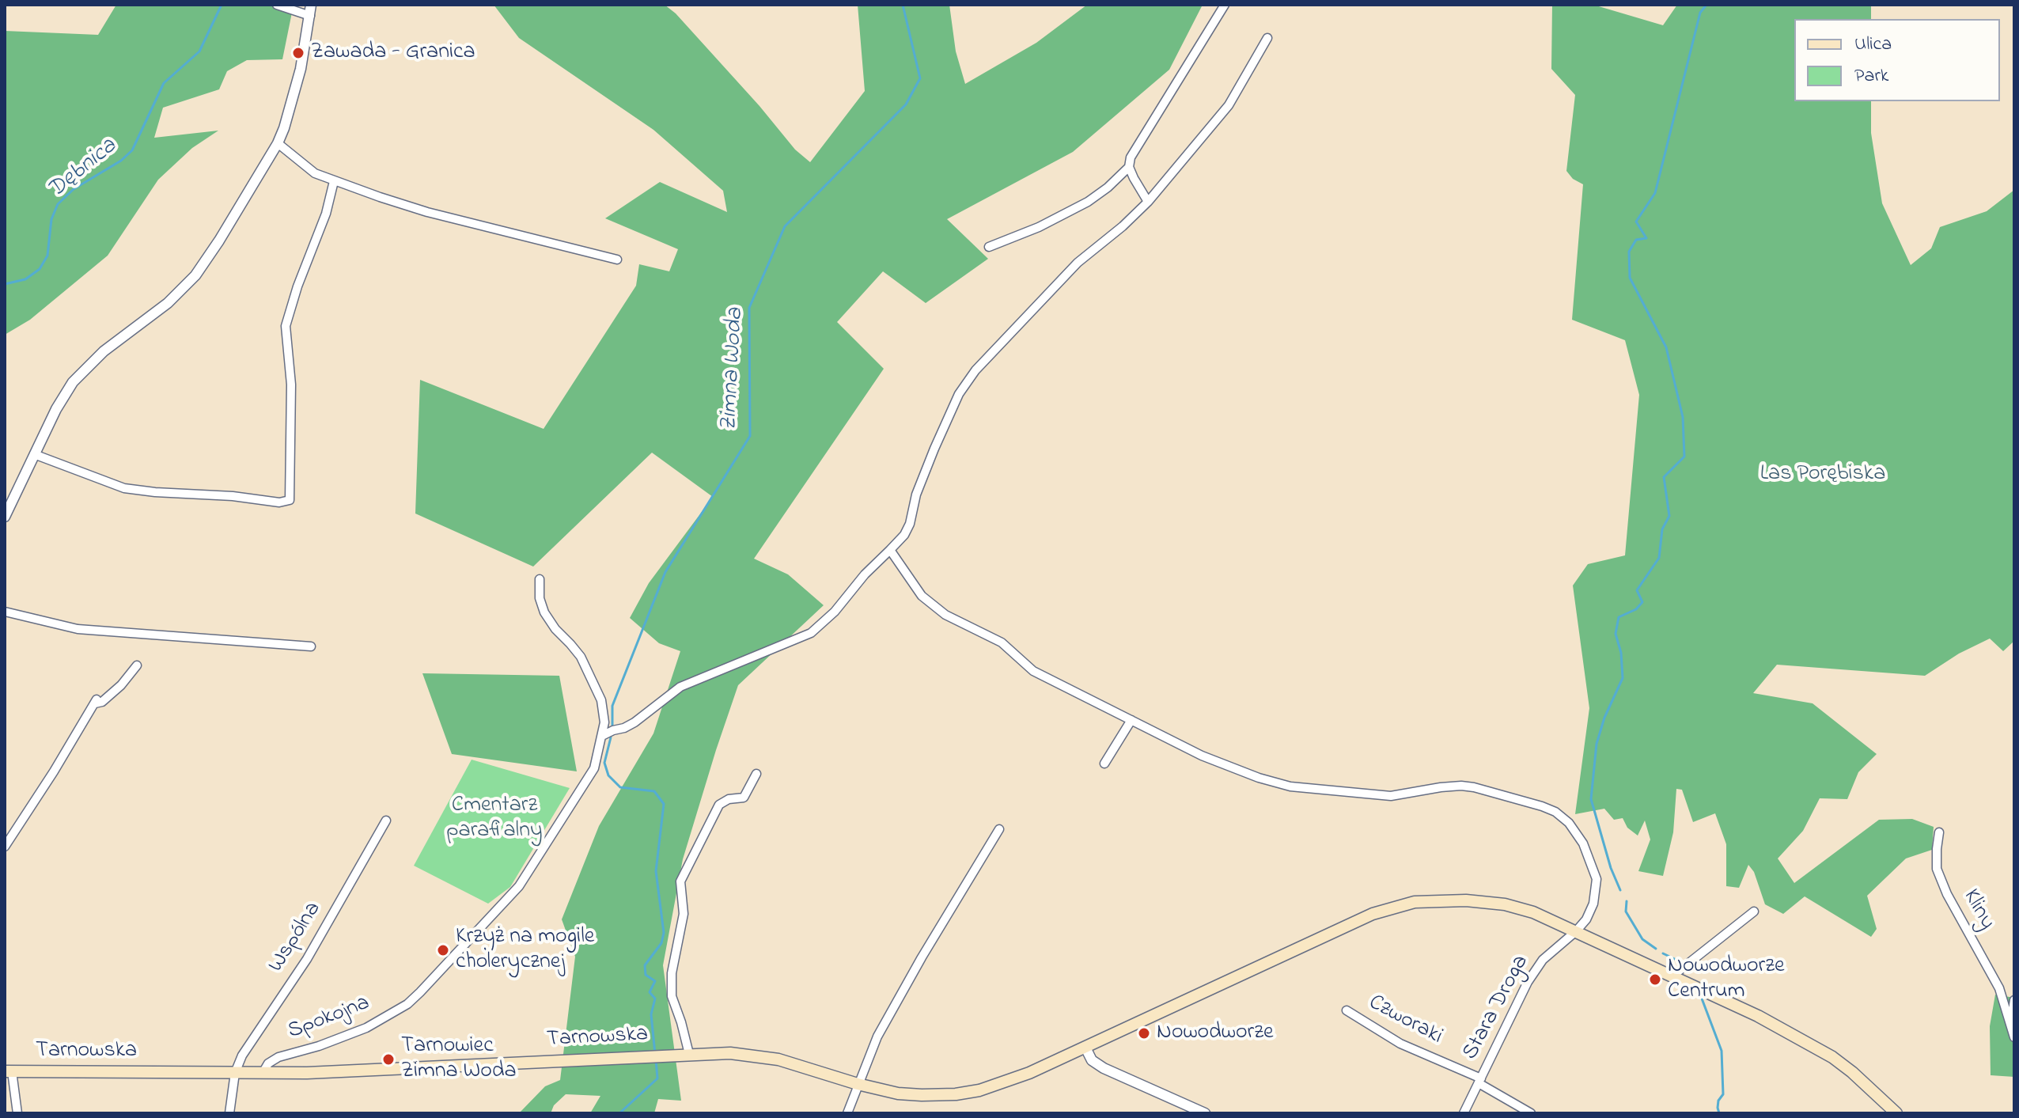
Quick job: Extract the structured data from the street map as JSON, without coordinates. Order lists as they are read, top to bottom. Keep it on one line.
{"streets":{"main road":["Tarnowska"],"street":["Kliny","Wspólna","Stara Droga","Spokojna","Czworaki"]},"crossings":[["Wspólna","Tarnowska"],["Stara Droga","Czworaki"],["Stara Droga","Tarnowska"],["Spokojna","Tarnowska"]],"water":["Dębnica","Zimna Woda"],"parks":["Las Porębiska","Cmentarz parafialny"],"places":["Zawada - Granica","Krzyż na mogile cholerycznej","Nowodworze Centrum","Nowodworze","Tarnowiec Zimna Woda"],"legend":["Ulica","Park"]}
